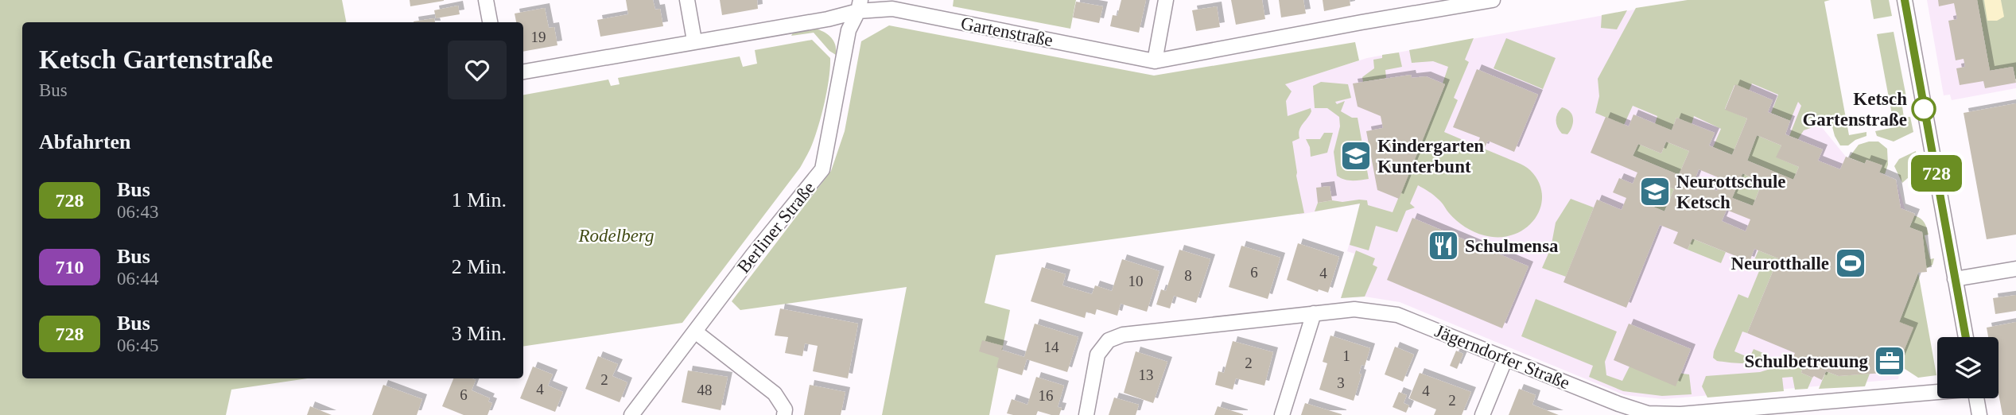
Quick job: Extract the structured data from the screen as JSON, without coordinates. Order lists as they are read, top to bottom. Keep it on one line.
{"streets":{"street":["Gartenstraße","Berliner Straße","Jägerndorfer Straße"]},"crossings":[["Gartenstraße","Berliner Straße"]],"parks":["Rodelberg"],"places":{"other":["Ketsch Gartenstraße"],"school or university":["Kindergarten Kunterbunt","Neurottschule Ketsch"],"restaurant":["Schulmensa"],"sports":["Neurotthalle"],"office":["Schulbetreuung"]},"lines":["bus line 728"],"house_numbers":["19","6","4","8","10","14","1","2","13","2","3","4","48","4","6","16","2"],"page":{"on_map":"728","heading":[["Ketsch Gartenstraße","Bus"],"Abfahrten"],"list":[{"mark":"728","name":"Bus","note":"06:43","value":"1 Min."},{"mark":"710","name":"Bus","note":"06:44","value":"2 Min."},{"mark":"728","name":"Bus","note":"06:45","value":"3 Min."}]}}
